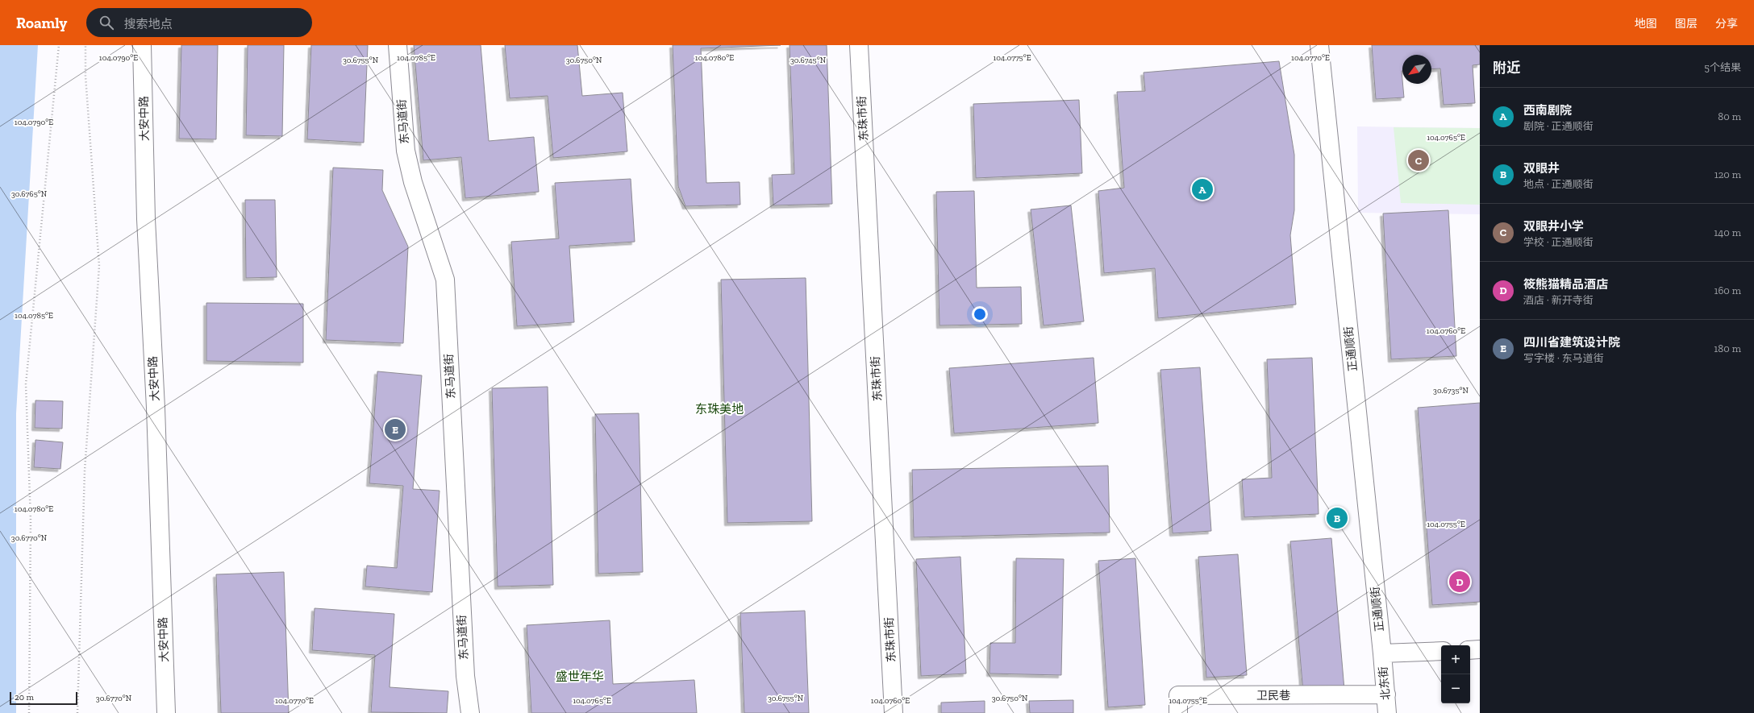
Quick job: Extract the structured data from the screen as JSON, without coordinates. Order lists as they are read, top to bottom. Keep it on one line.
{"streets":{"street":["大安中路","东珠市街","东马道街","正通顺街","北东街","卫民巷"]},"crossings":[["正通顺街","北东街"],["北东街","卫民巷"]],"districts":["东珠美地","盛世年华"],"scale_bar":"20 m","north":"bottom left","page":{"header":"Roamly","search":"搜索地点","nav":["地图","图层","分享"],"heading":["附近","5个结果"],"list":[{"mark":"A","name":"西南剧院","note":"剧院 · 正通顺街","value":"80 m"},{"mark":"B","name":"双眼井","note":"地点 · 正通顺街","value":"120 m"},{"mark":"C","name":"双眼井小学","note":"学校 · 正通顺街","value":"140 m"},{"mark":"D","name":"筱熊猫精品酒店","note":"酒店 · 新开寺街","value":"160 m"},{"mark":"E","name":"四川省建筑设计院","note":"写字楼 · 东马道街","value":"180 m"}],"pins":["C","A","E","B","D"],"map_buttons":["+","−"],"scale":"20 m"},"coordinates":["104.0790°E","104.0785°E","104.0780°E","104.0775°E","104.0770°E","30.6755°N","30.6750°N","30.6745°N","104.0765°E","30.6765°N","104.0760°E","30.6735°N","104.0755°E","30.6770°N"]}
